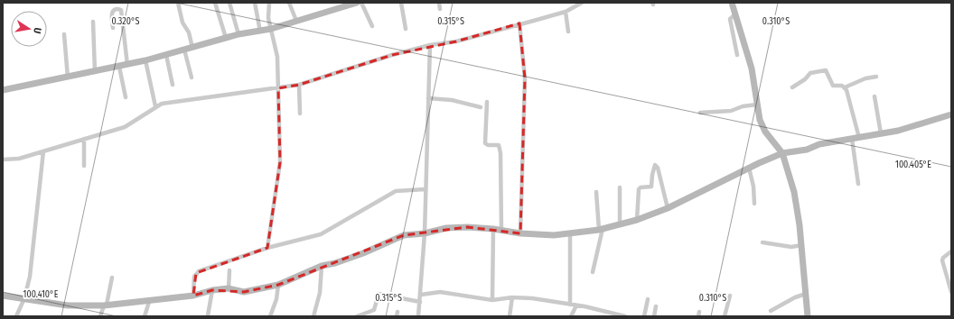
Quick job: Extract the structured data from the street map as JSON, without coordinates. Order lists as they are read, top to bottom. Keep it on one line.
{"north":"right","coordinates":["0.320°S","0.315°S","0.310°S","100.405°E","100.410°E"]}
